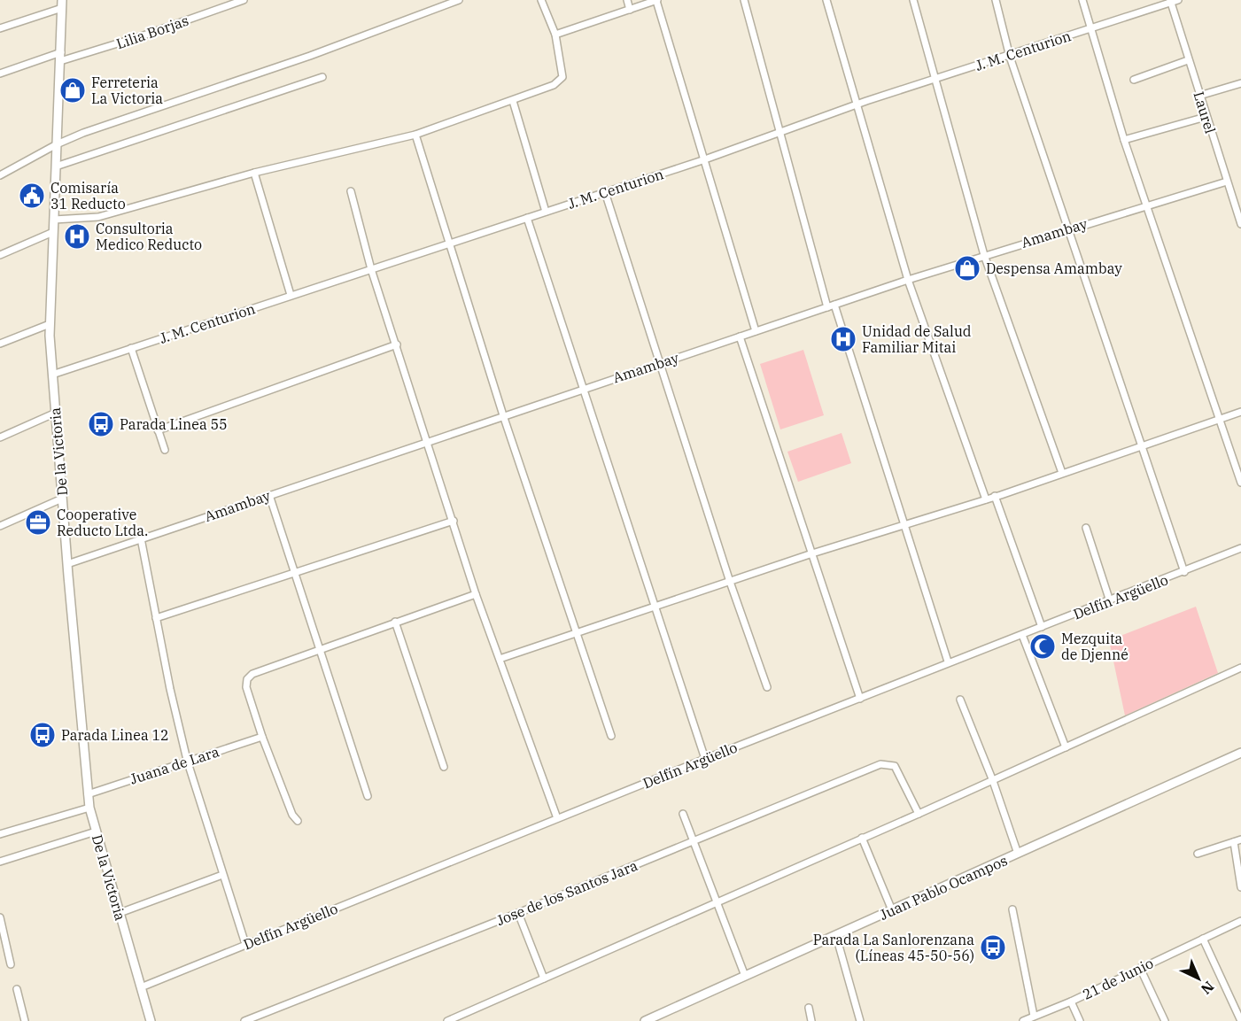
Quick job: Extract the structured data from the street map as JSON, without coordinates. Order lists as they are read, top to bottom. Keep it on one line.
{"streets":{"main road":["De la Victoria","Juan Pablo Ocampos"],"street":["Lilia Borjas","J. M. Centurion","Laurel","Amambay","Delfín Argüello","Juana de Lara","Jose de los Santos Jara","21 de Junio"]},"crossings":[["Lilia Borjas","De la Victoria"],["J. M. Centurion","Laurel"],["J. M. Centurion","De la Victoria"],["Laurel","Amambay"],["Amambay","De la Victoria"],["De la Victoria","Delfín Argüello"],["De la Victoria","Juana de Lara"]],"places":{"shop":["Ferreteria La Victoria","Despensa Amambay"],"public building":["Comisaría 31 Reducto"],"hospital":["Consultoria Medico Reducto","Unidad de Salud Familiar Mitai"],"bus stop":["Parada Linea 55","Parada Linea 12","Parada La Sanlorenzana (Líneas 45-50-56)"],"office":["Cooperative Reducto Ltda."],"mosque":["Mezquita de Djenné"]},"north":"bottom right"}
